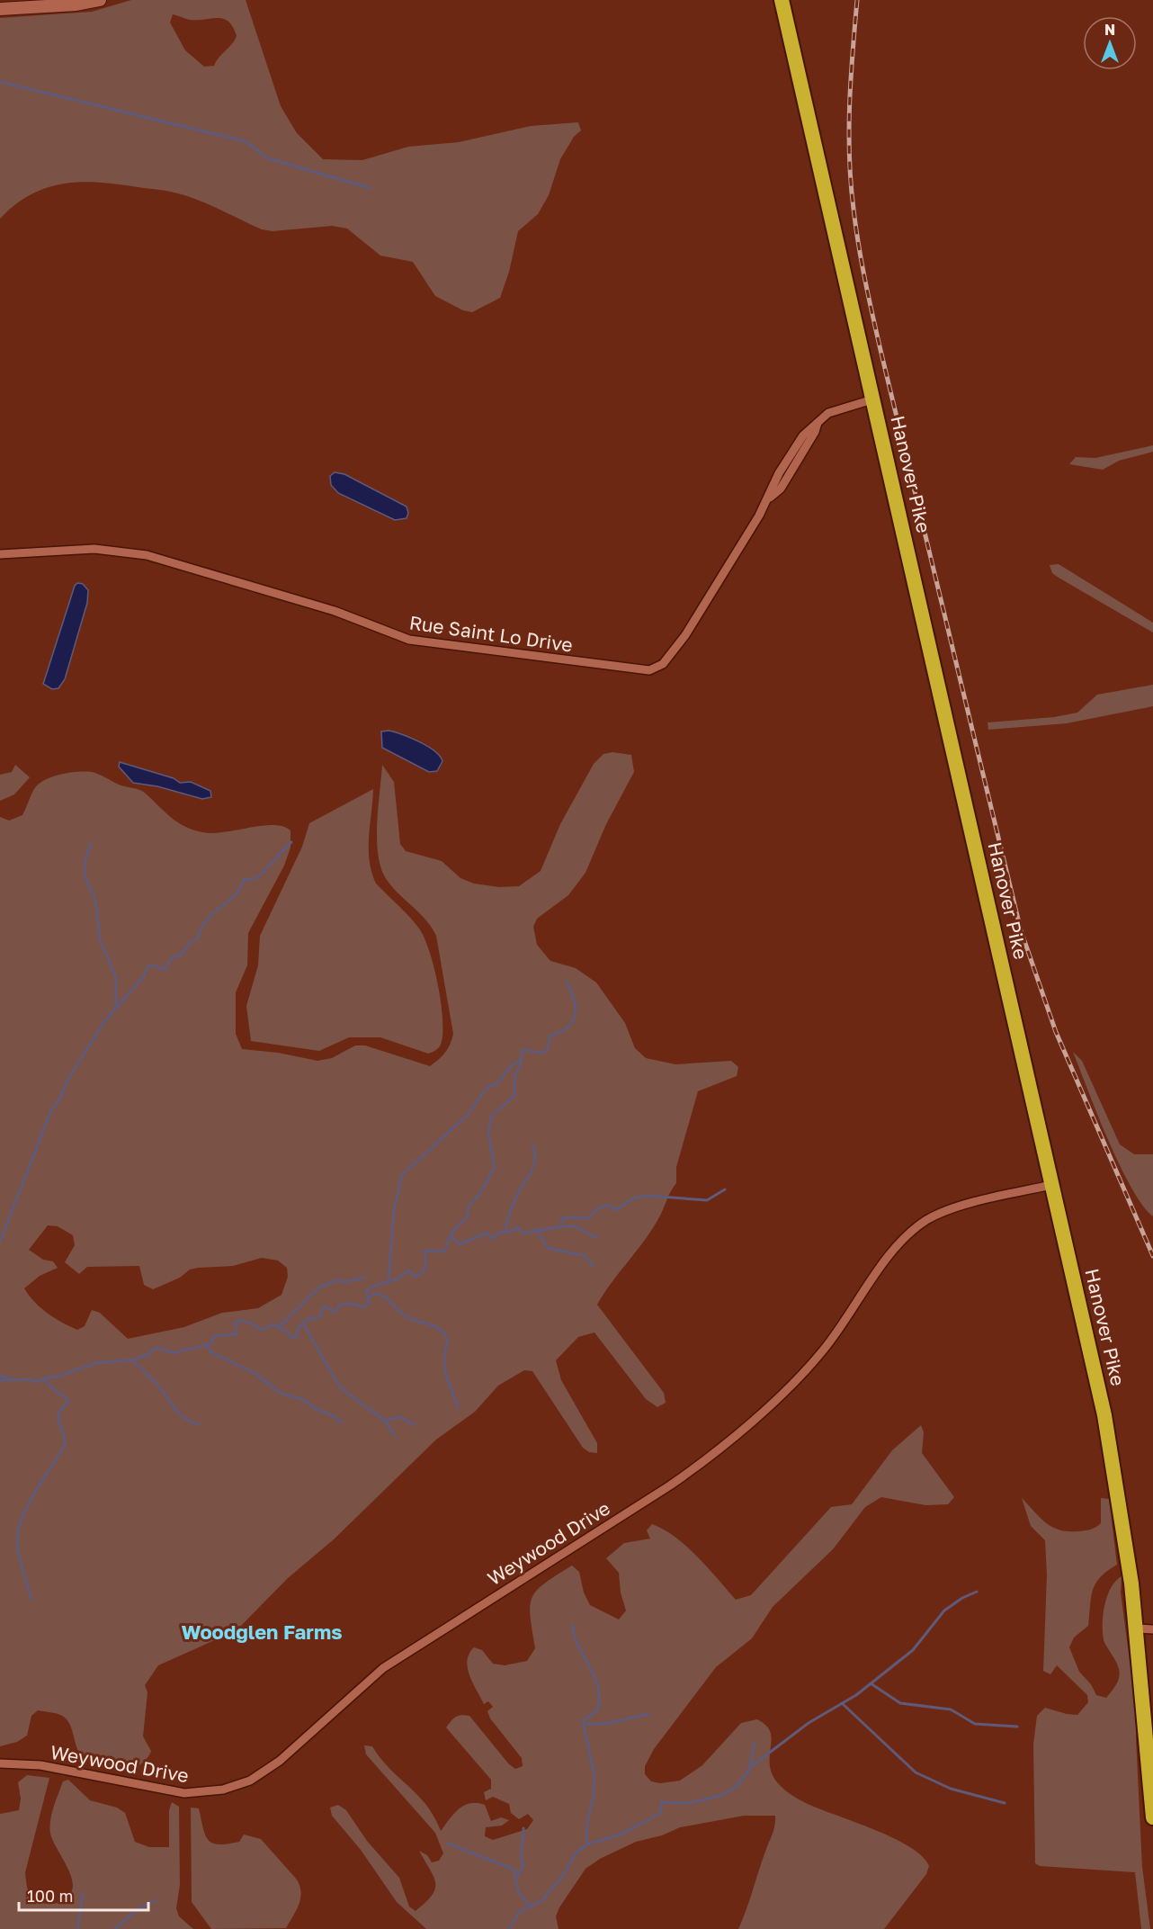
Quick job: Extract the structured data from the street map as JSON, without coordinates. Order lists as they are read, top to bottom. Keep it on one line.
{"streets":{"highway":["Hanover Pike"],"street":["Rue Saint Lo Drive","Weywood Drive"]},"crossings":[["Hanover Pike","Rue Saint Lo Drive"],["Hanover Pike","Weywood Drive"]],"districts":["Woodglen Farms"],"scale_bar":"100 m","north":"top"}
